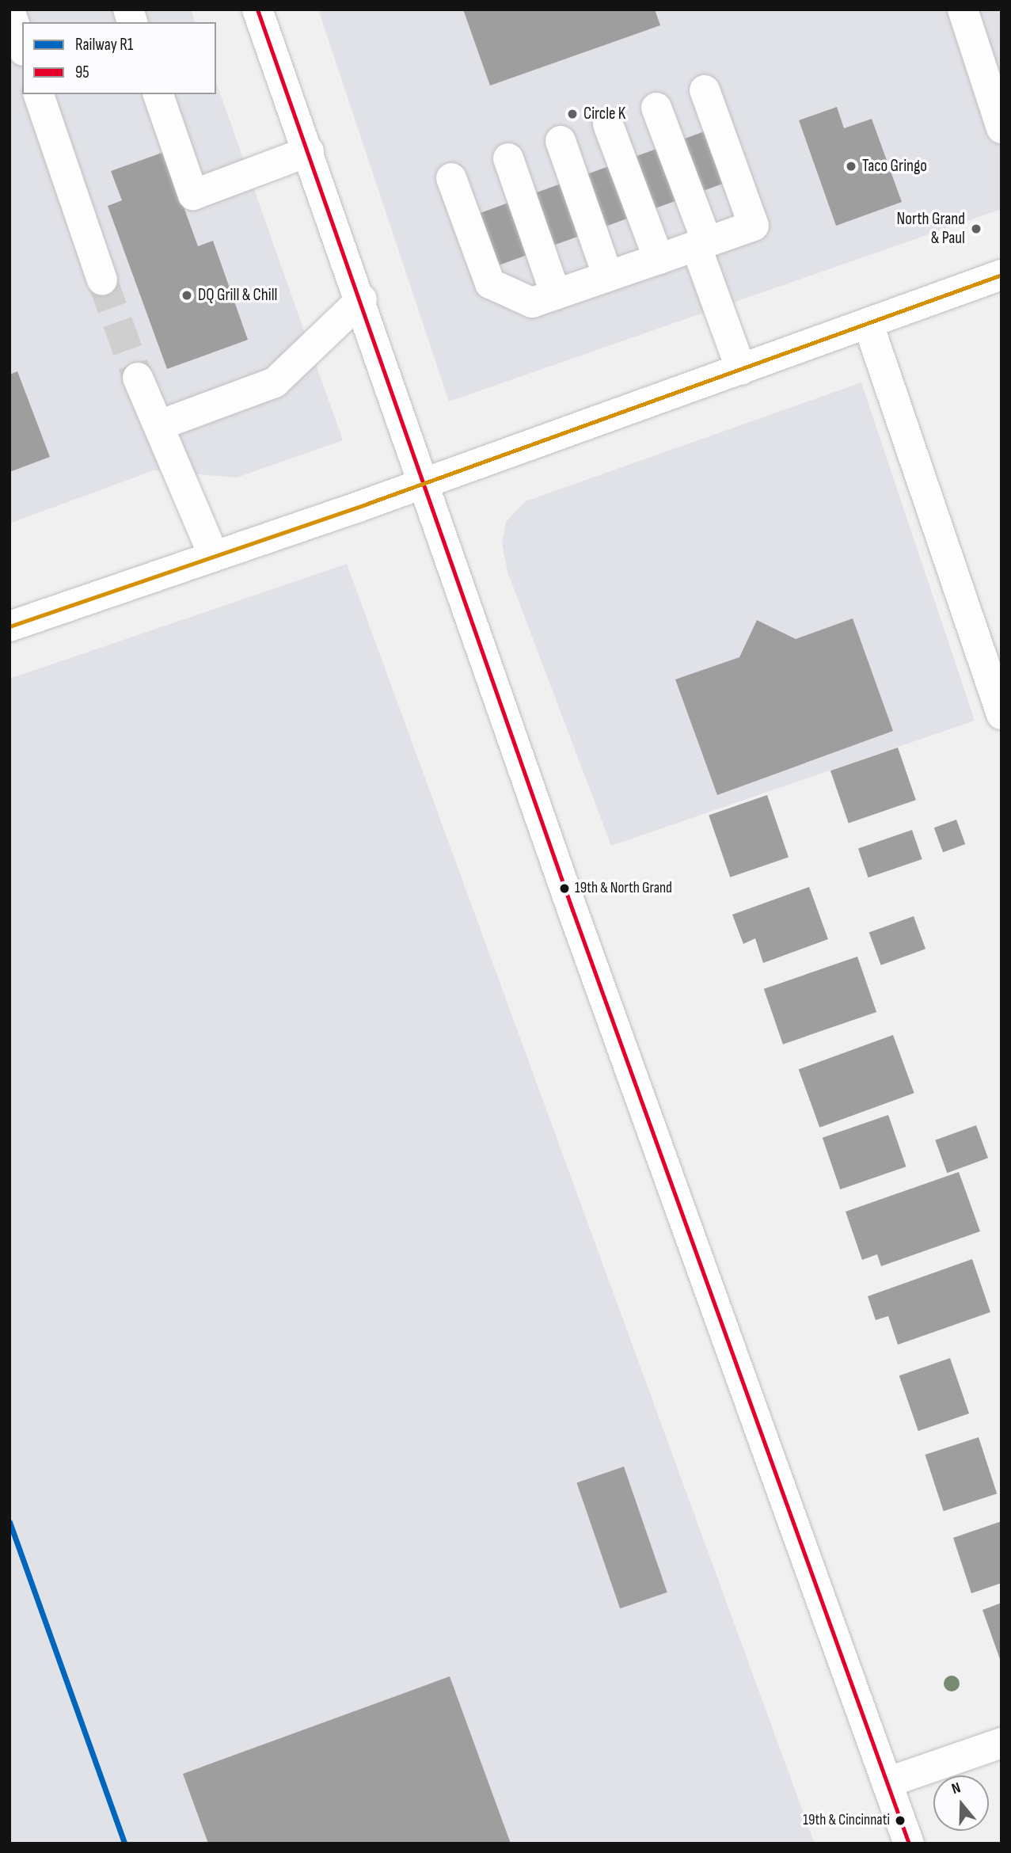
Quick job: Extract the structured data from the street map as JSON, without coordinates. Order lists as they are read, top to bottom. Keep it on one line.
{"places":["Circle K","Taco Gringo","North Grand & Paul","DQ Grill & Chill","19th & North Grand","19th & Cincinnati"],"lines":["transit line 95","rail line R1"],"legend":["Railway R1","95"],"north":"top"}
